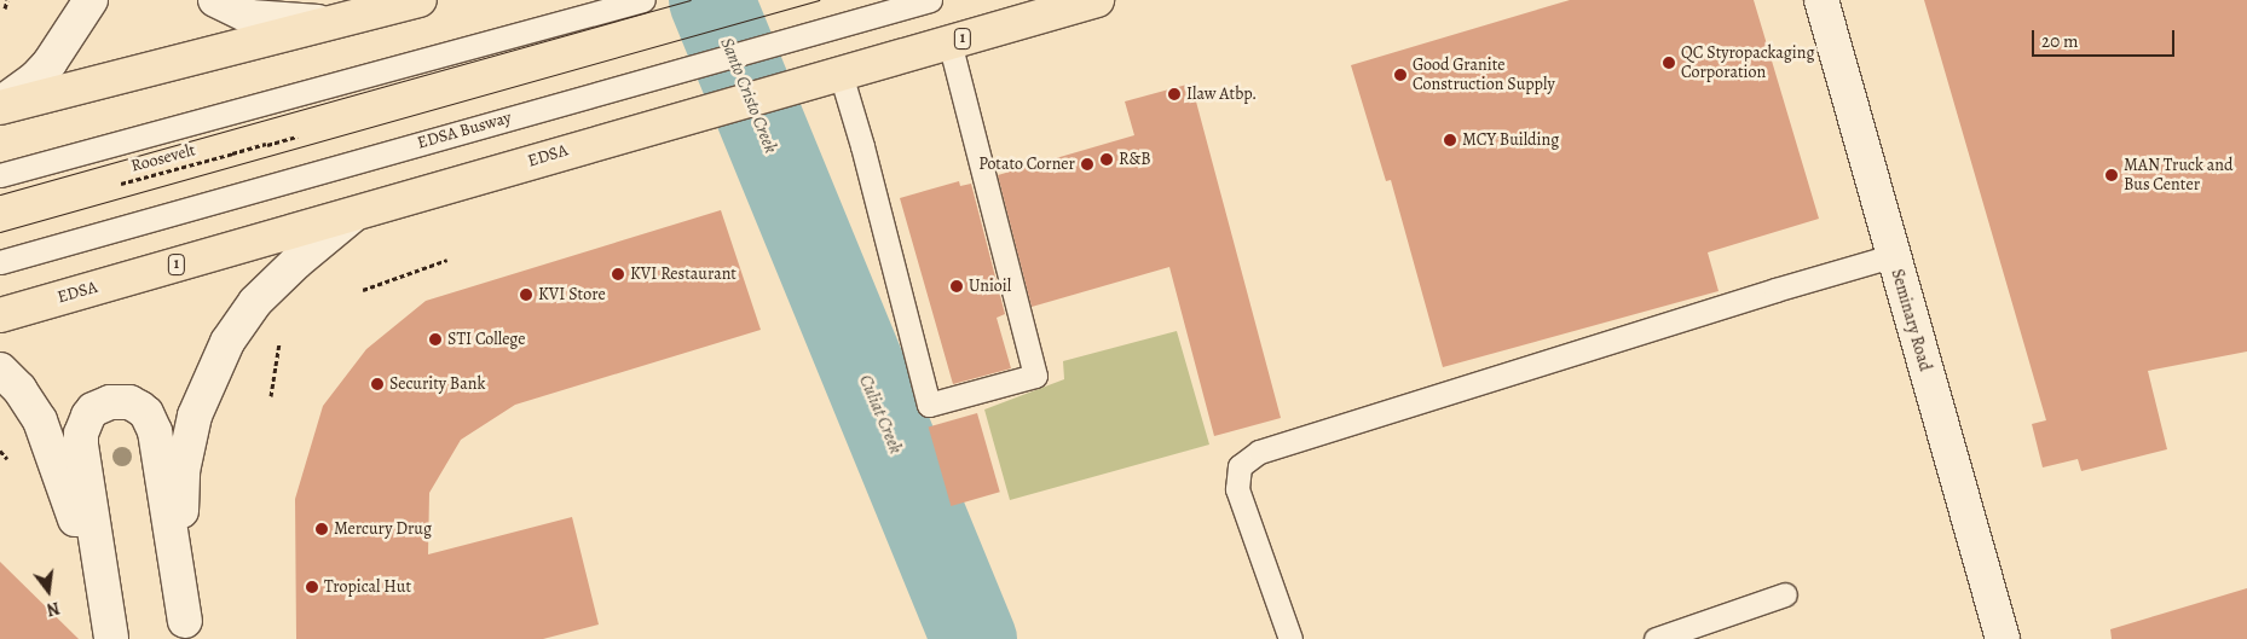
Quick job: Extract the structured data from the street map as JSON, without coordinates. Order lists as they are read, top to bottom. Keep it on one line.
{"streets":{"highway":["1","EDSA"],"main road":["Seminary Road"],"lane":["EDSA Busway"],"path":["Roosevelt"]},"water":["Santo Cristo Creek","Culiat Creek"],"places":["QC Styropackaging Corporation","Good Granite Construction Supply","Ilaw Atbp.","MCY Building","R&B","Potato Corner","MAN Truck and Bus Center","KVI Restaurant","Unioil","KVI Store","STI College","Security Bank","Mercury Drug","Tropical Hut"],"scale_bar":"20 m","north":"bottom"}
